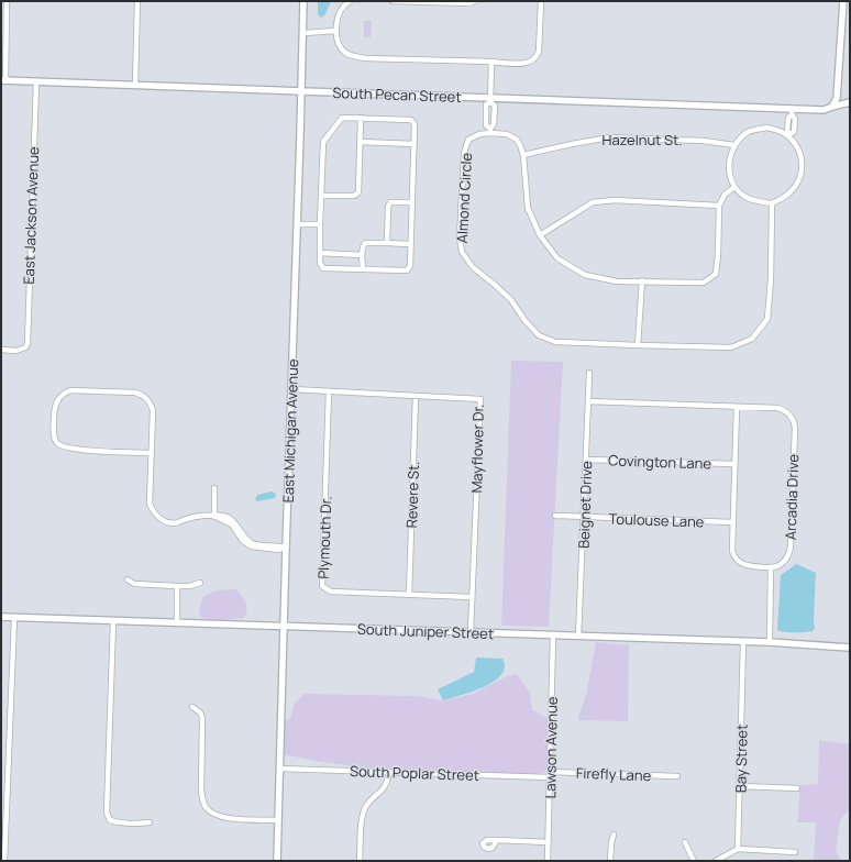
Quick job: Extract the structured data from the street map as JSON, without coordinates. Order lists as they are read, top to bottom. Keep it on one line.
{"streets":{"street":["South Pecan Street","Hazelnut St.","Almond Circle","East Jackson Avenue","East Michigan Avenue","Mayflower Dr.","Covington Lane","Revere St.","Arcadia Drive","Beignet Drive","Toulouse Lane","Plymouth Dr.","South Juniper Street","Lawson Avenue","Bay Street","South Poplar Street","Firefly Lane"]},"crossings":[["South Pecan Street","East Jackson Avenue"],["South Pecan Street","East Michigan Avenue"],["Hazelnut St.","Almond Circle"],["East Michigan Avenue","Mayflower Dr."],["East Michigan Avenue","South Juniper Street"],["East Michigan Avenue","South Poplar Street"],["Mayflower Dr.","Revere St."],["Mayflower Dr.","Plymouth Dr."],["Mayflower Dr.","South Juniper Street"],["Covington Lane","Beignet Drive"],["Revere St.","Plymouth Dr."],["Arcadia Drive","Beignet Drive"],["Beignet Drive","Toulouse Lane"],["Beignet Drive","South Juniper Street"],["South Juniper Street","Lawson Avenue"],["South Juniper Street","Bay Street"],["Lawson Avenue","South Poplar Street"],["Lawson Avenue","Firefly Lane"],["South Poplar Street","Firefly Lane"]]}
